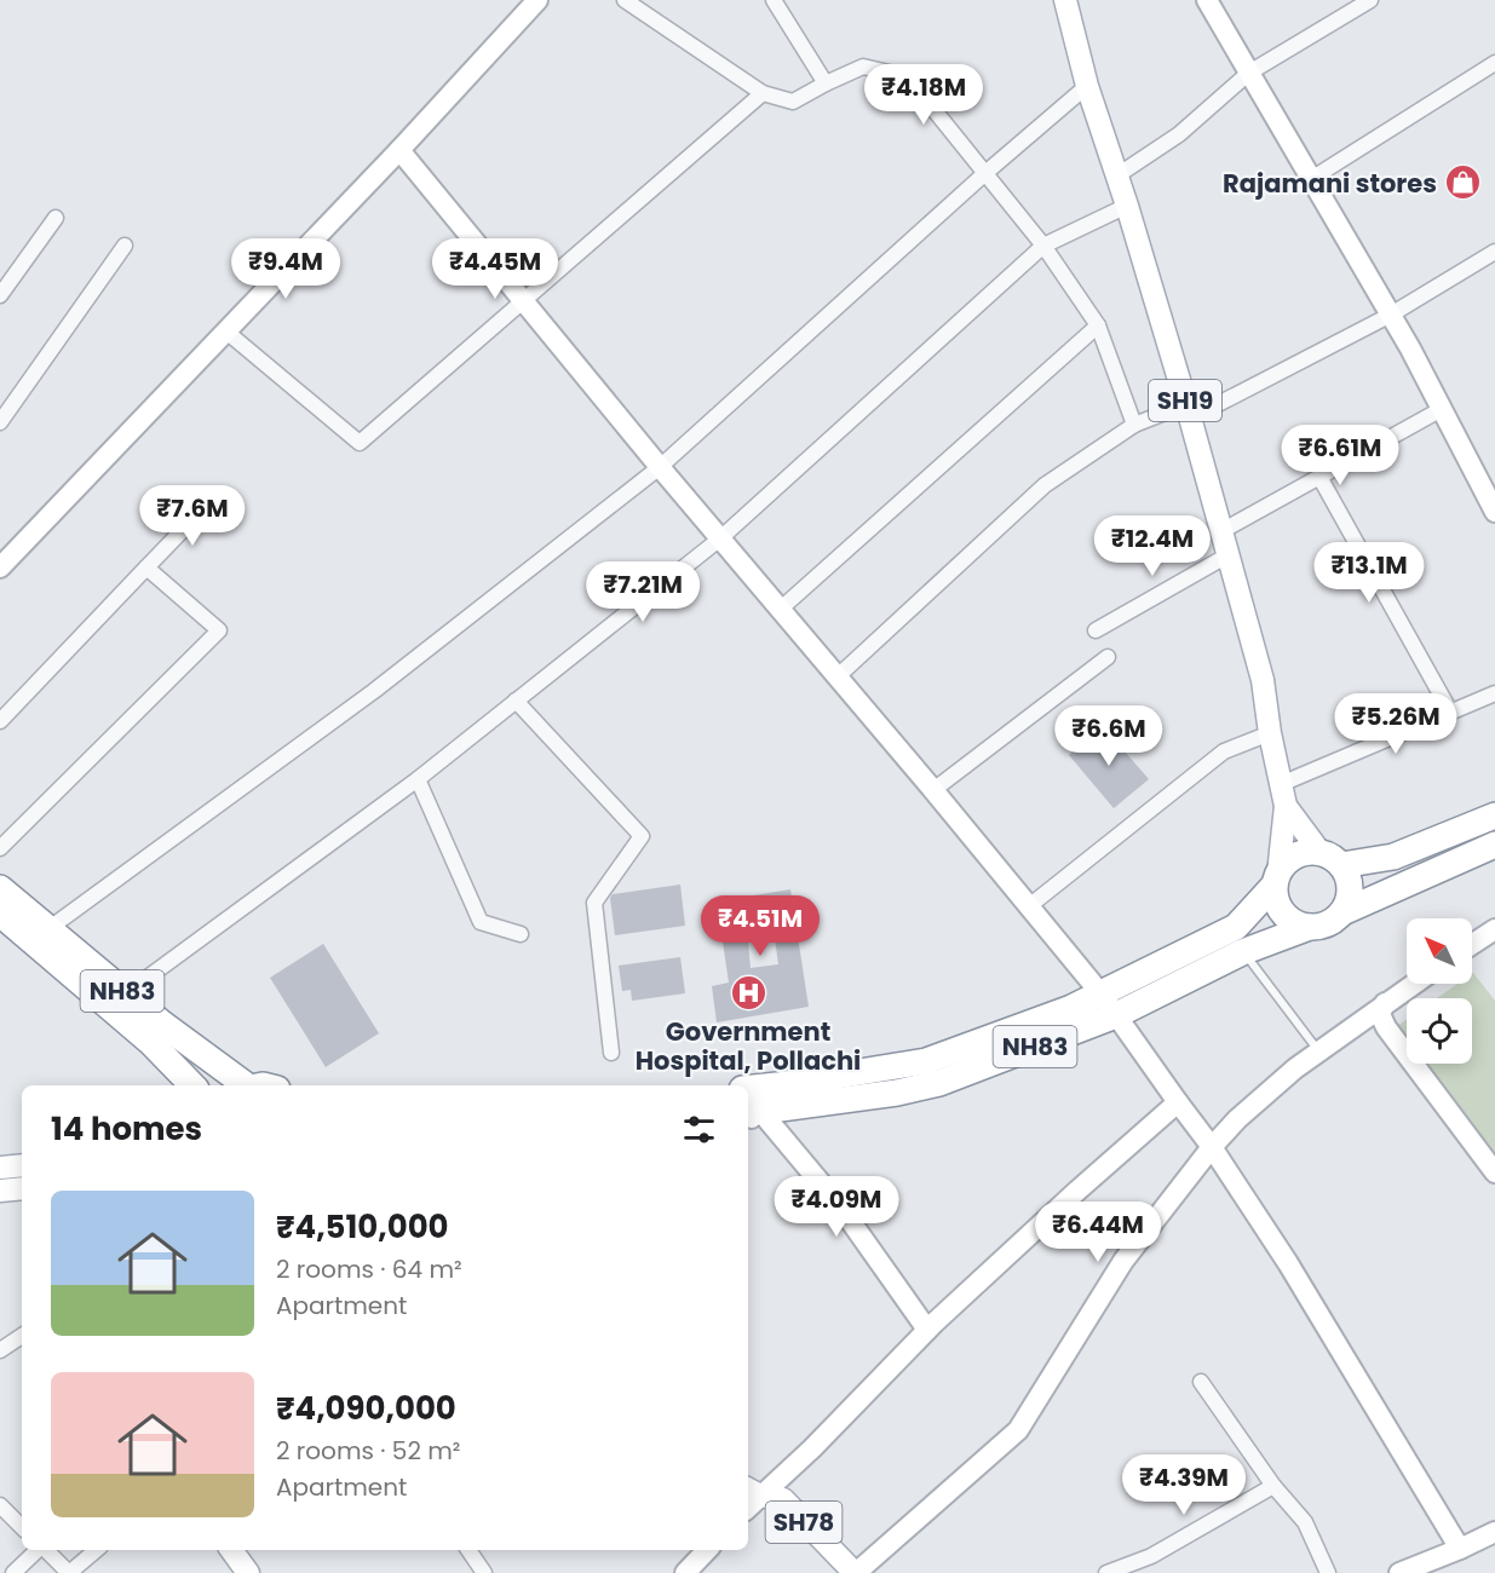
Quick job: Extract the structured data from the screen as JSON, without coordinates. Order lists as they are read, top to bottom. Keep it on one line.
{"streets":{"highway":["NH83"],"main road":["SH19","SH78"]},"crossings":[["SH19","NH83"]],"places":{"shop":["Rajamani stores"],"hospital":["Government Hospital, Pollachi"]},"north":"top left","page":{"price":["₹4.18M","₹9.4M","₹4.45M","₹6.61M","₹7.6M","₹12.4M","₹13.1M","₹7.21M","₹5.26M","₹6.6M","₹4.51M","₹4.09M","₹6.44M","₹4.39M"],"heading":"14 homes","list":[{"name":"₹4,510,000","note":"2 rooms · 64 m² · Apartment"},{"name":"₹4,090,000","note":"2 rooms · 52 m² · Apartment"}]}}
